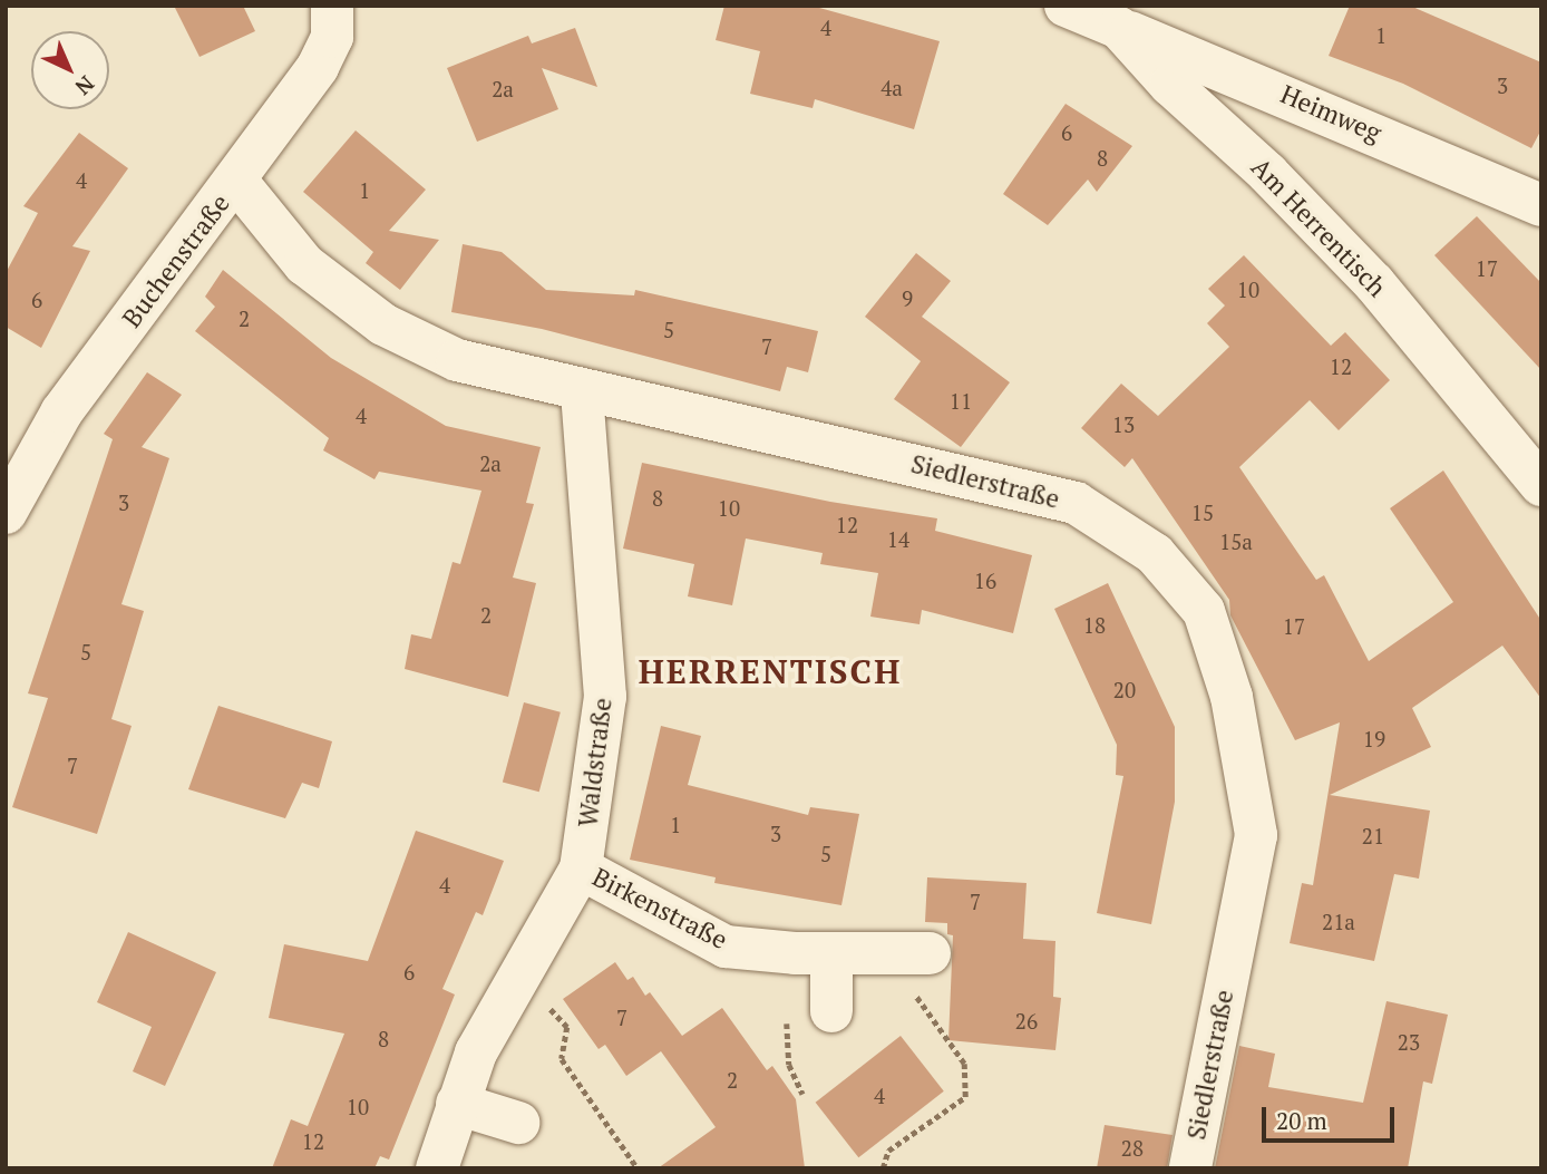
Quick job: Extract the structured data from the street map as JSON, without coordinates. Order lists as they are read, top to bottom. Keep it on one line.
{"streets":{"street":["Heimweg","Am Herrentisch","Buchenstraße","Siedlerstraße","Waldstraße","Birkenstraße"]},"crossings":[["Heimweg","Am Herrentisch"],["Buchenstraße","Siedlerstraße"],["Siedlerstraße","Waldstraße"],["Waldstraße","Birkenstraße"]],"districts":["HERRENTISCH"],"house_numbers":["4","1","3","4a","2a","6","8","4","1","17","10","9","6","2","5","7","12","11","4","13","2a","8","3","10","15","12","14","15a","16","2","18","17","5","20","19","7","1","3","21","5","4","7","21a","6","7","26","8","23","2","4","10","12","28"],"scale_bar":"20 m","north":"bottom right"}
